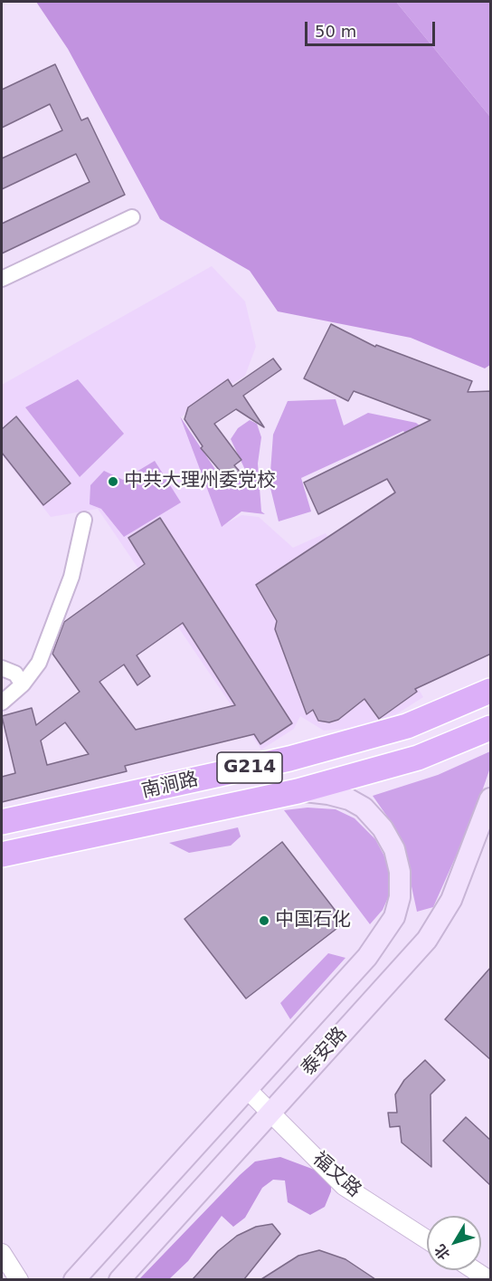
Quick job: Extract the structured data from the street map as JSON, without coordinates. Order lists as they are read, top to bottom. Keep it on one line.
{"streets":{"highway":["G214","南涧路"],"main road":["泰安路"],"street":["福文路"]},"crossings":[["泰安路","福文路"]],"places":["中共大理州委党校","中国石化"],"scale_bar":"50 m","north":"bottom left"}
